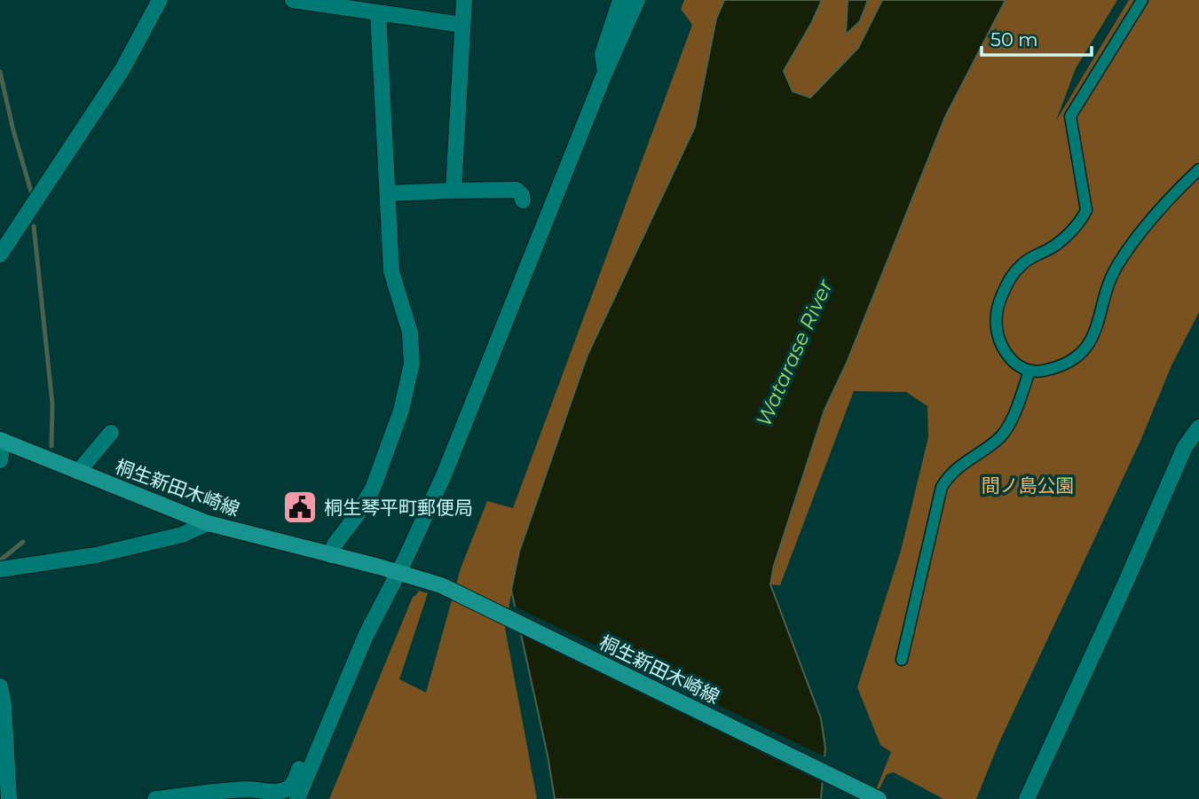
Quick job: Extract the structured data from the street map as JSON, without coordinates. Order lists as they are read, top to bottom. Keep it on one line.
{"streets":{"main road":["桐生新田木崎線"]},"water":["Watarase River"],"parks":["間ノ島公園"],"places":{"public building":["桐生琴平町郵便局"]},"scale_bar":"50 m"}
